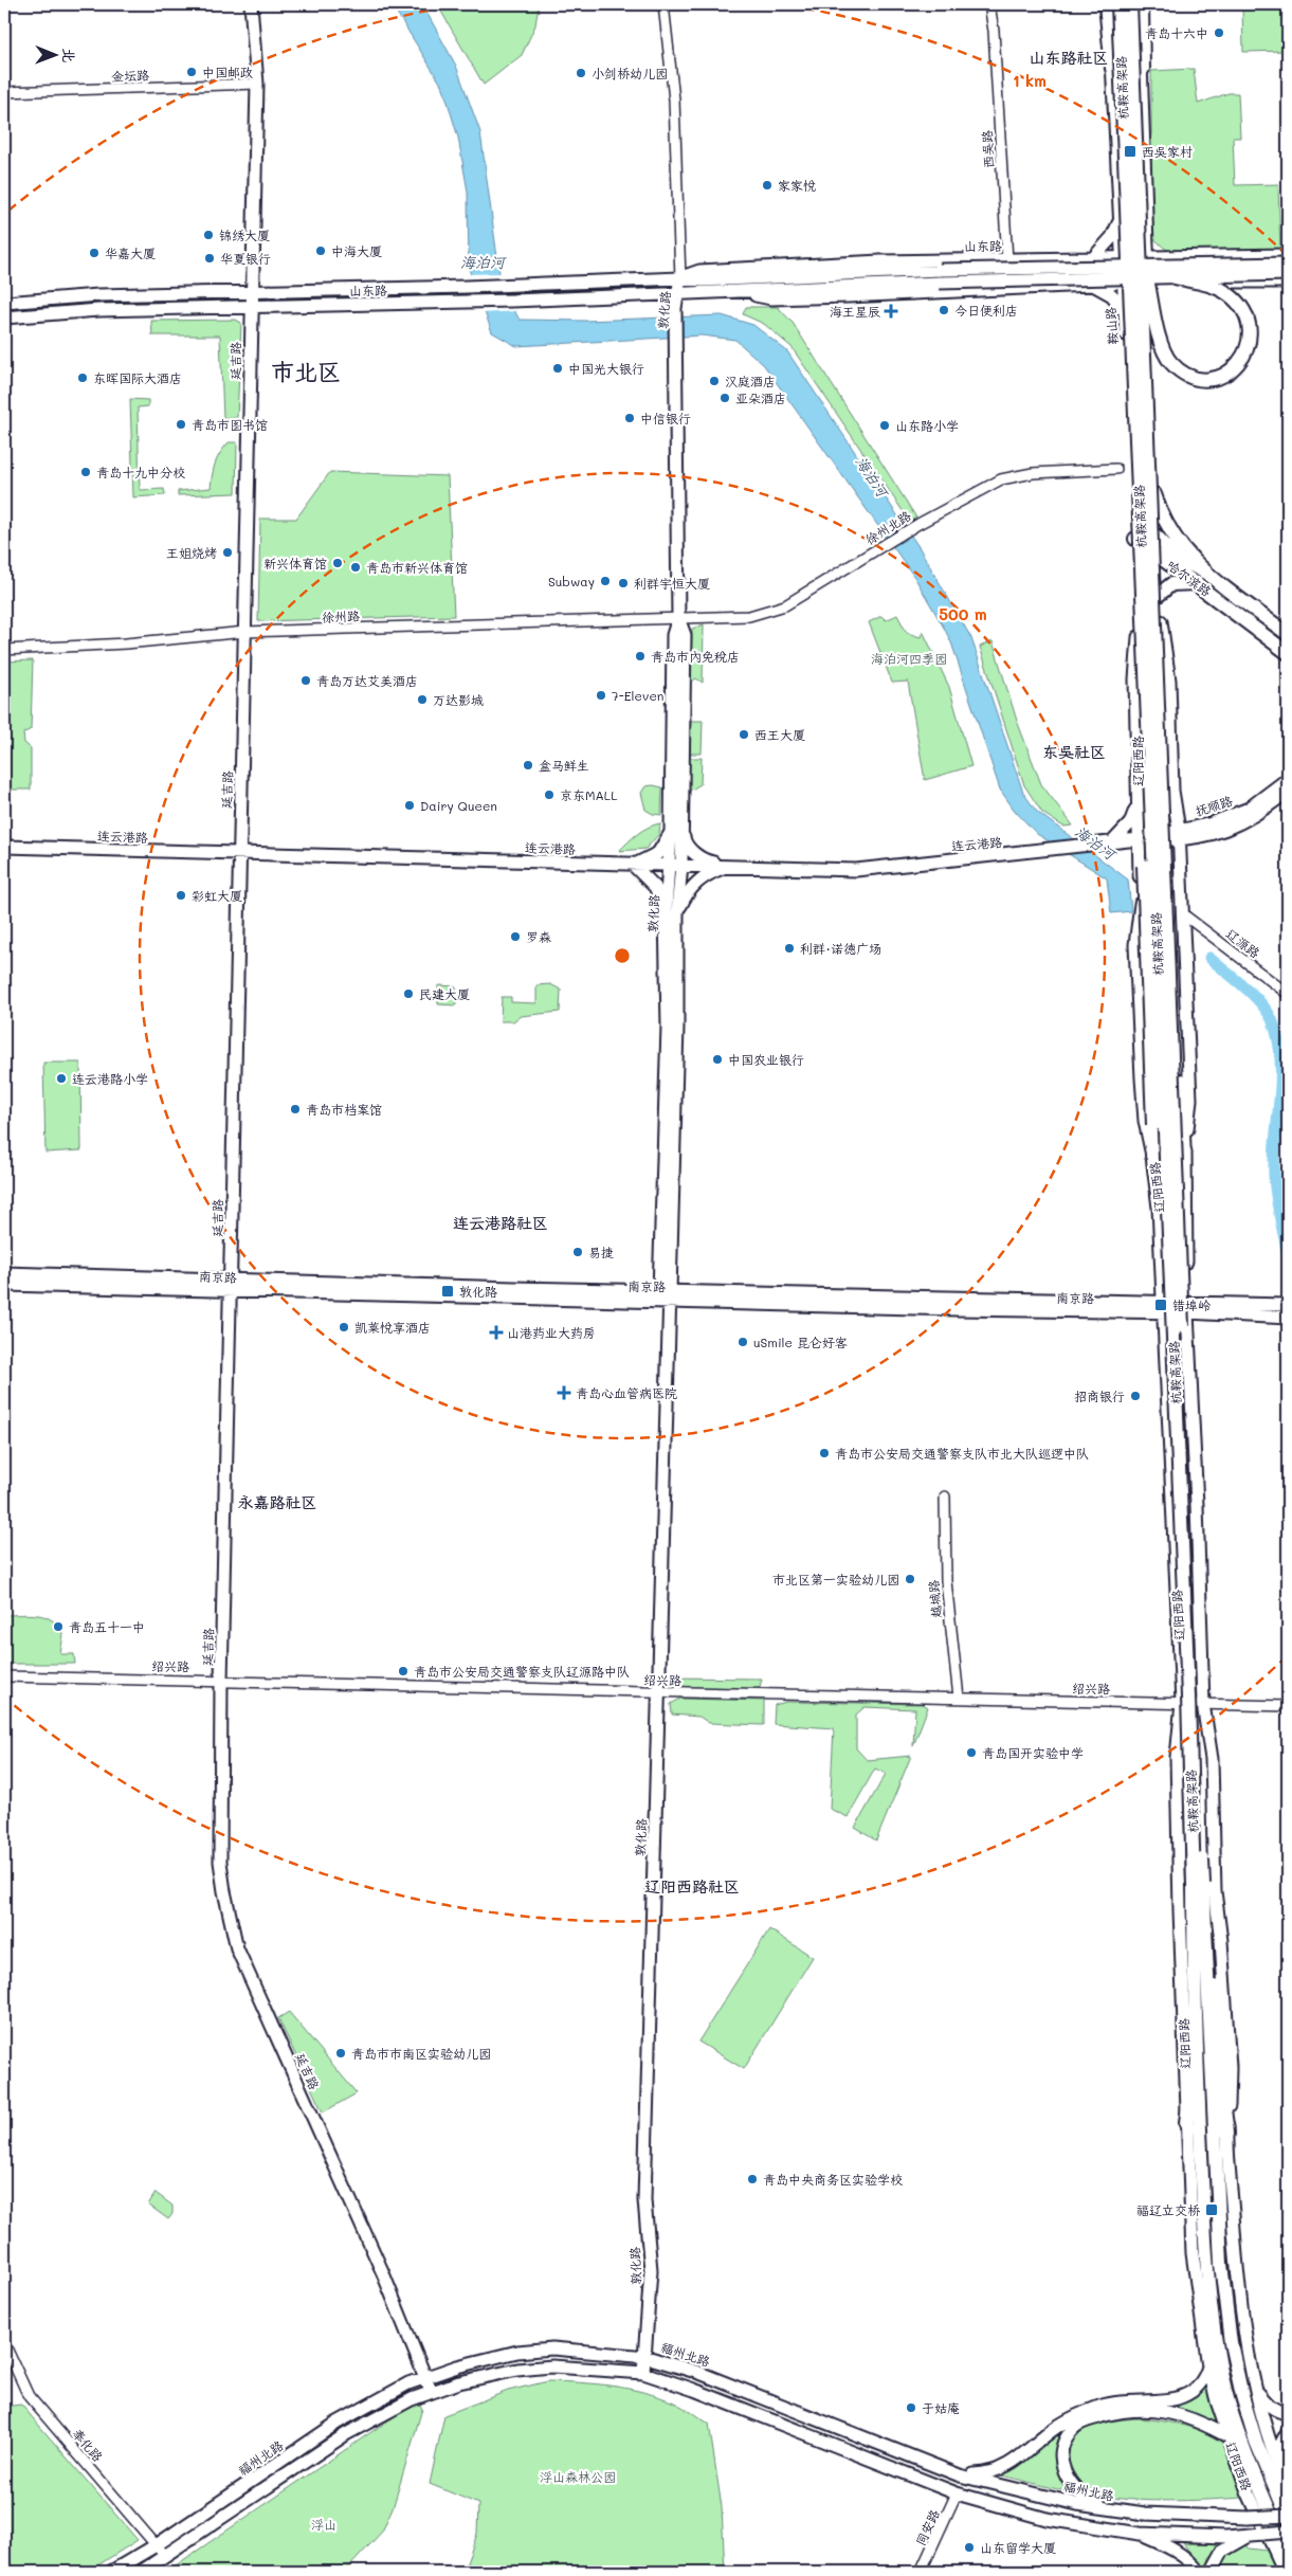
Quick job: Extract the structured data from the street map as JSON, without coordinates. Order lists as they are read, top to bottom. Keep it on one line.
{"streets":{"highway":["杭鞍高架路","哈尔滨路","辽阳西路"],"main road":["山东路","敦化路","鞍山路","延吉路","抚顺路","连云港路","南京路","福州北路"],"street":["金坛路","西吴路","徐州北路","徐州路","辽源路","越城路","绍兴路","奉化路","同安路"]},"crossings":[["金坛路","延吉路"],["杭鞍高架路","辽阳西路"],["西吴路","山东路"],["山东路","敦化路"],["山东路","鞍山路"],["山东路","延吉路"],["敦化路","徐州北路"],["敦化路","徐州路"],["敦化路","连云港路"],["敦化路","南京路"],["敦化路","绍兴路"],["敦化路","福州北路"],["鞍山路","哈尔滨路"],["鞍山路","辽阳西路"],["延吉路","徐州路"],["延吉路","连云港路"],["延吉路","南京路"],["延吉路","绍兴路"],["延吉路","福州北路"],["徐州北路","徐州路"],["辽阳西路","抚顺路"],["辽阳西路","辽源路"],["辽阳西路","南京路"],["辽阳西路","绍兴路"],["辽阳西路","福州北路"],["抚顺路","连云港路"],["越城路","绍兴路"],["福州北路","奉化路"]],"districts":["山东路社区","市北区","东吴社区","连云港路社区","永嘉路社区","辽阳西路社区"],"water":["海泊河"],"parks":["海泊河四季园","浮山森林公园","浮山"],"places":{"other":["青岛十六中","中国邮政","小剑桥幼儿园","家家悦","锦绣大厦","中海大厦","华嘉大厦","华夏银行","今日便利店","中国光大银行","东晖国际大酒店","汉庭酒店","亚朵酒店","中信银行","青岛市图书馆","山东路小学","青岛十九中分校","王姐烧烤","新兴体育馆","青岛市新兴体育馆","Subway","利群宇恒大厦","青岛市内免税店","青岛万达艾美酒店","7-Eleven","万达影城","西王大厦","盒马鲜生","京东MALL","Dairy Queen","彩虹大厦","罗森","利群·诺德广场","民建大厦","中国农业银行","连云港路小学","青岛市档案馆","易捷","凯莱悦享酒店","uSmile 昆仑好客","招商银行","青岛市公安局交通警察支队市北大队巡逻中队","市北区第一实验幼儿园","青岛五十一中","青岛市公安局交通警察支队辽源路中队","青岛国开实验中学","青岛市市南区实验幼儿园","青岛中央商务区实验学校","于姑庵","山东留学大厦"],"transit":["西吴家村","敦化路","错埠岭","福辽立交桥"],"health":["海王星辰","山港药业大药房","青岛心血管病医院"]},"north":"right","rings":["1 km","500 m"]}
